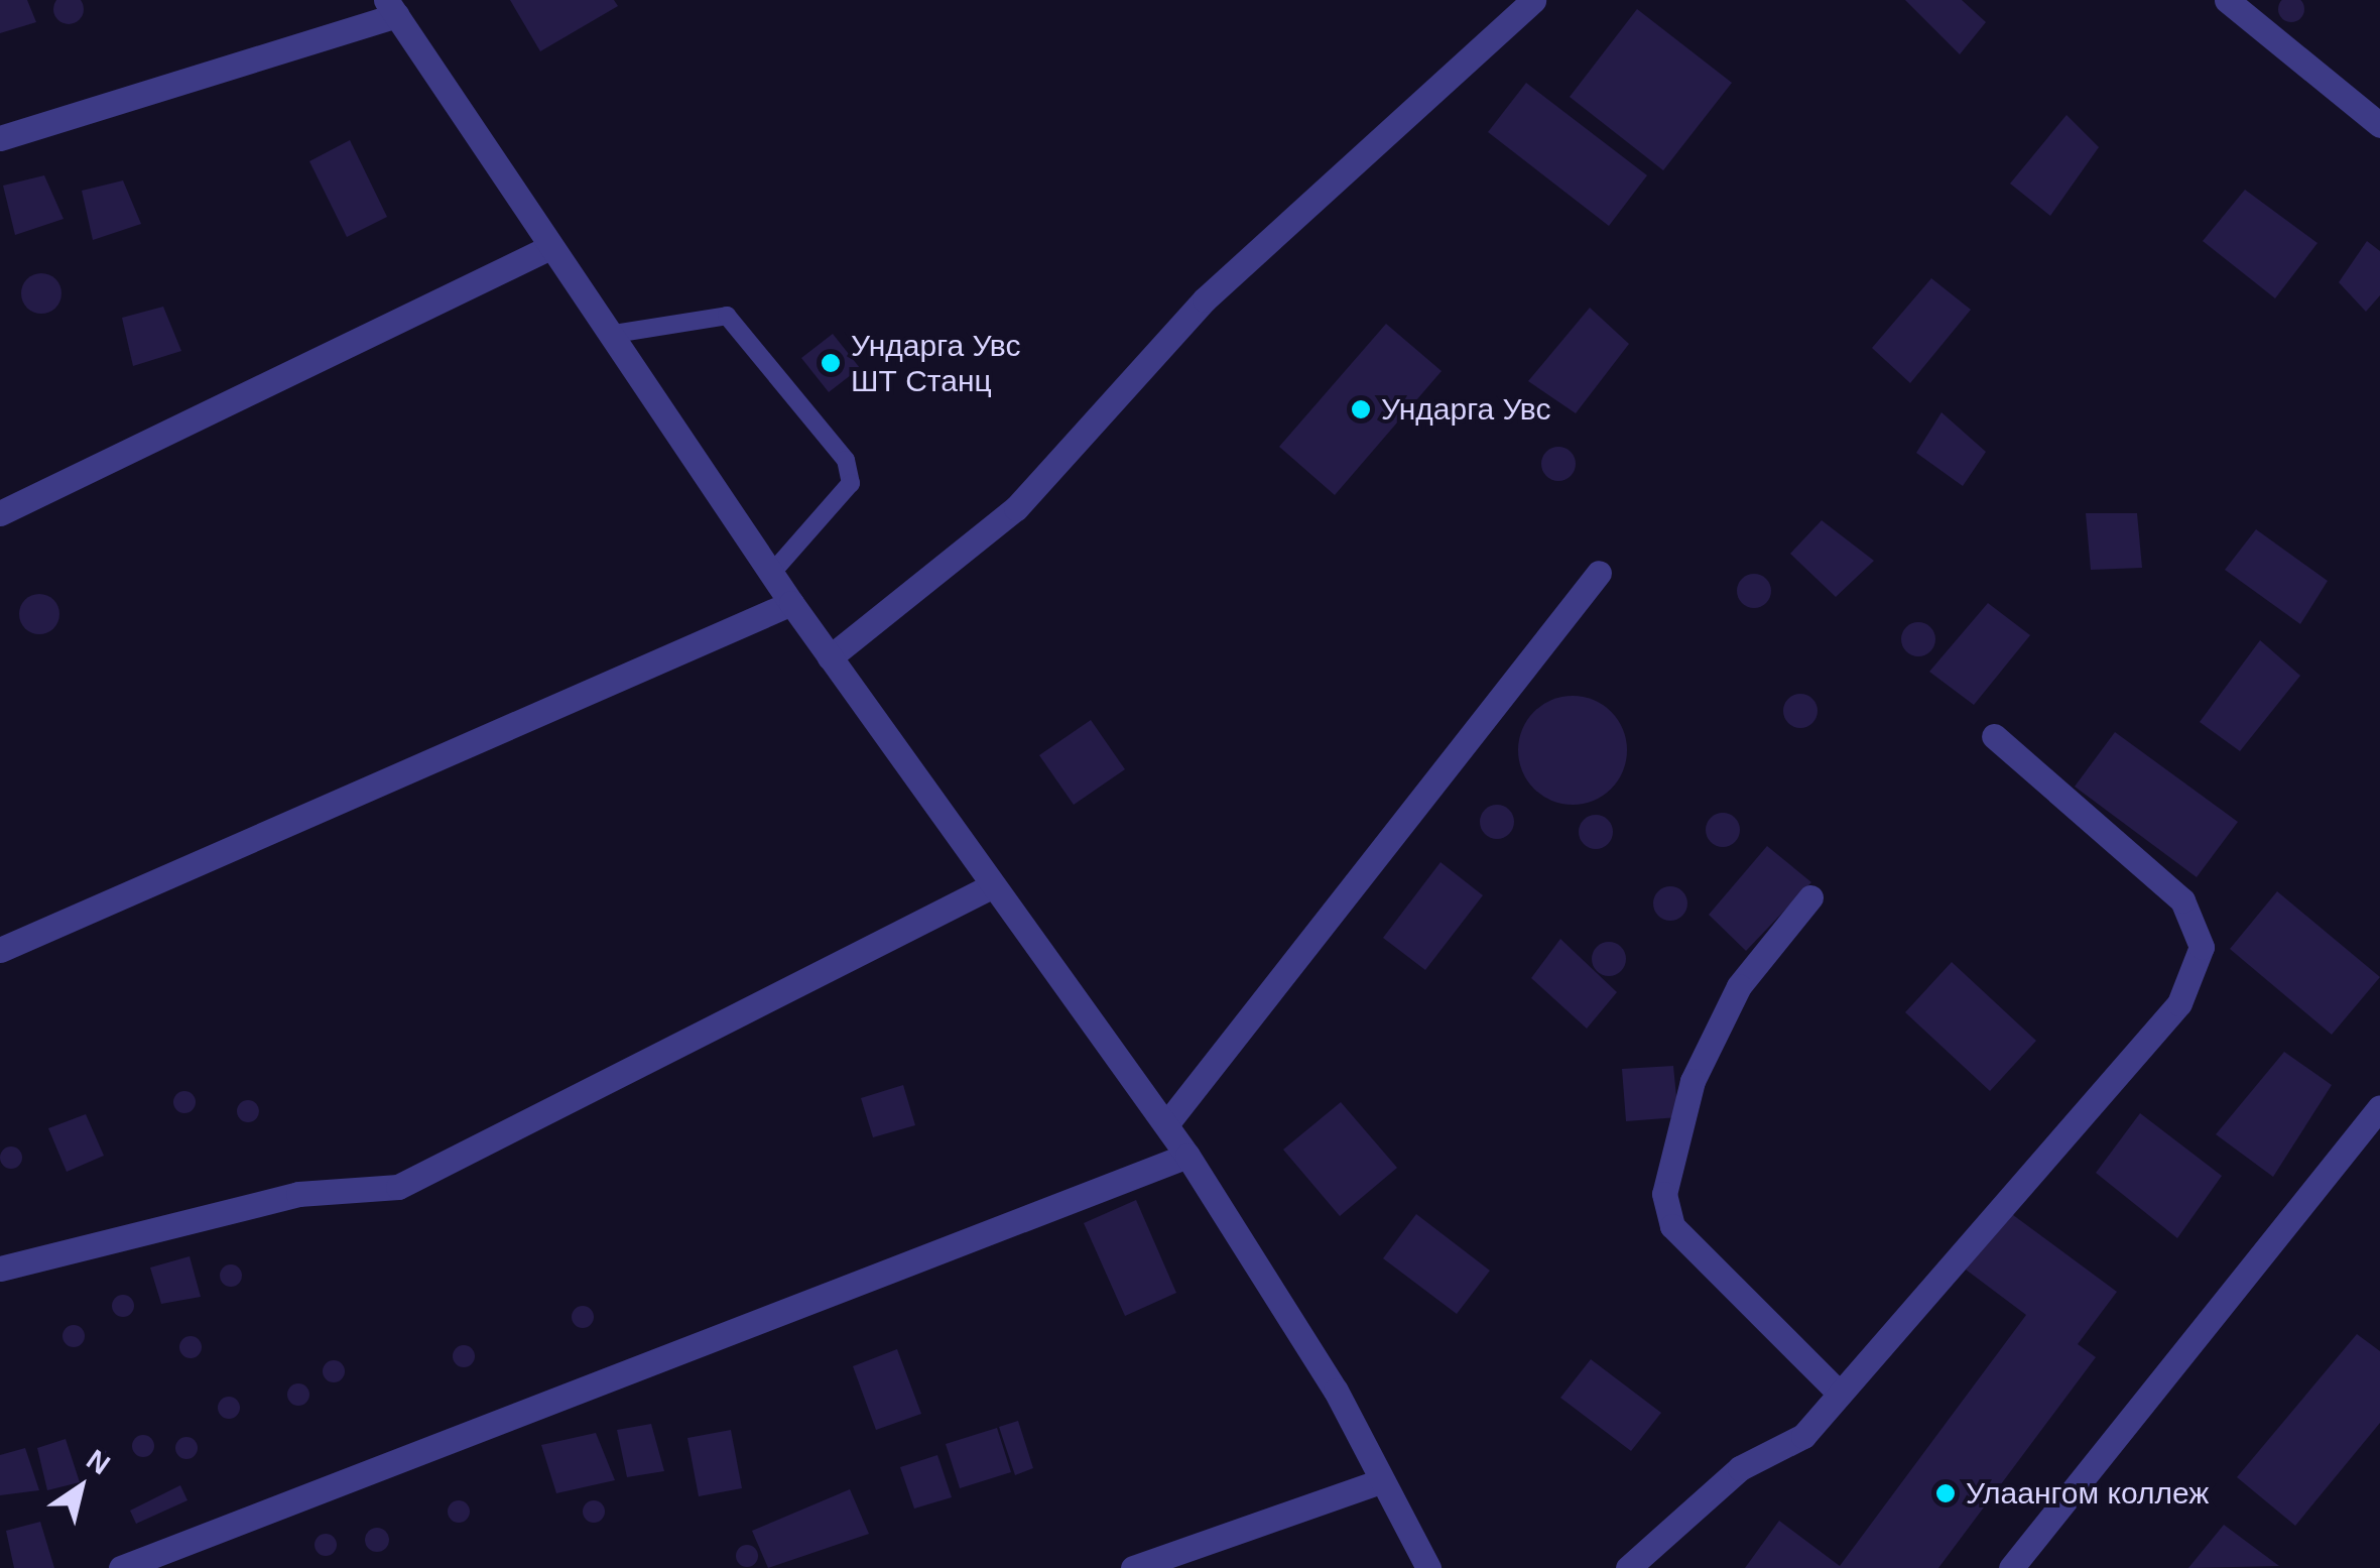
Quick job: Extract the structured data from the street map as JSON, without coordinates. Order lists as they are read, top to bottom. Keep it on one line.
{"places":["Ундарга Увс ШТ Станц","Ундарга Увс","Улаангом коллеж"],"north":"top right"}
